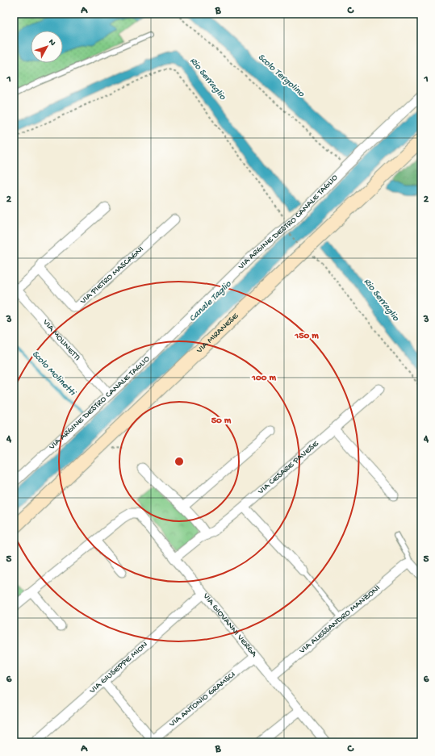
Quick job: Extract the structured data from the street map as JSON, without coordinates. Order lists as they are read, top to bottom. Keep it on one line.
{"streets":{"main road":["VIA MIRANESE"],"street":["VIA ARGINE DESTRO CANALE TAGLIO","VIA PIETRO MASCAGNI","VIA MOLINETTI","VIA CESARE PAVESE","VIA ALESSANDRO MANZONI","VIA GIOVANNI VERGA","VIA GIUSEPPE MION","VIA ANTONIO GRAMSCI"]},"crossings":[["VIA ARGINE DESTRO CANALE TAGLIO","VIA MOLINETTI"],["VIA CESARE PAVESE","VIA GIOVANNI VERGA"],["VIA ALESSANDRO MANZONI","VIA GIOVANNI VERGA"],["VIA GIOVANNI VERGA","VIA GIUSEPPE MION"],["VIA GIOVANNI VERGA","VIA ANTONIO GRAMSCI"]],"water":["Scolo Tergolino","Rio Serraglio","Canale Taglio","Scolo Molinetti"],"north":"top right","grid":{"columns":["A","B","C"],"rows":["1","2","3","4","5","6"]},"rings":["150 m","100 m","50 m"]}
